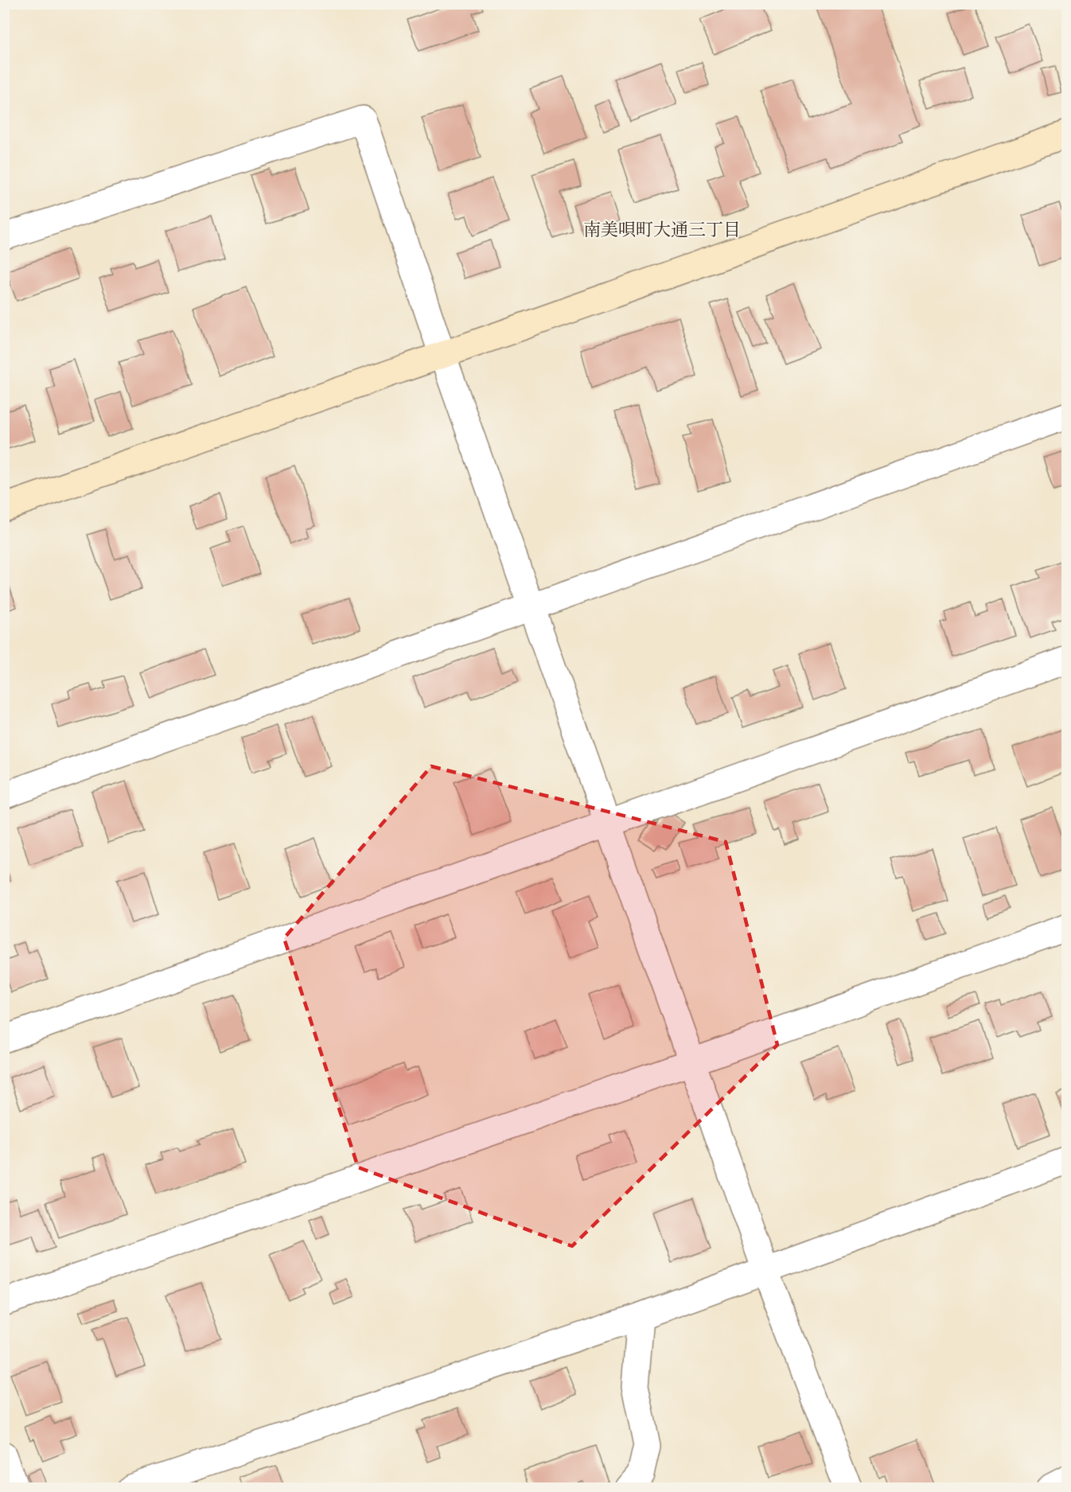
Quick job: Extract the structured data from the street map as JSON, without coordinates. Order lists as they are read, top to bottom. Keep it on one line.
{"districts":["南美唄町大通三丁目"]}
